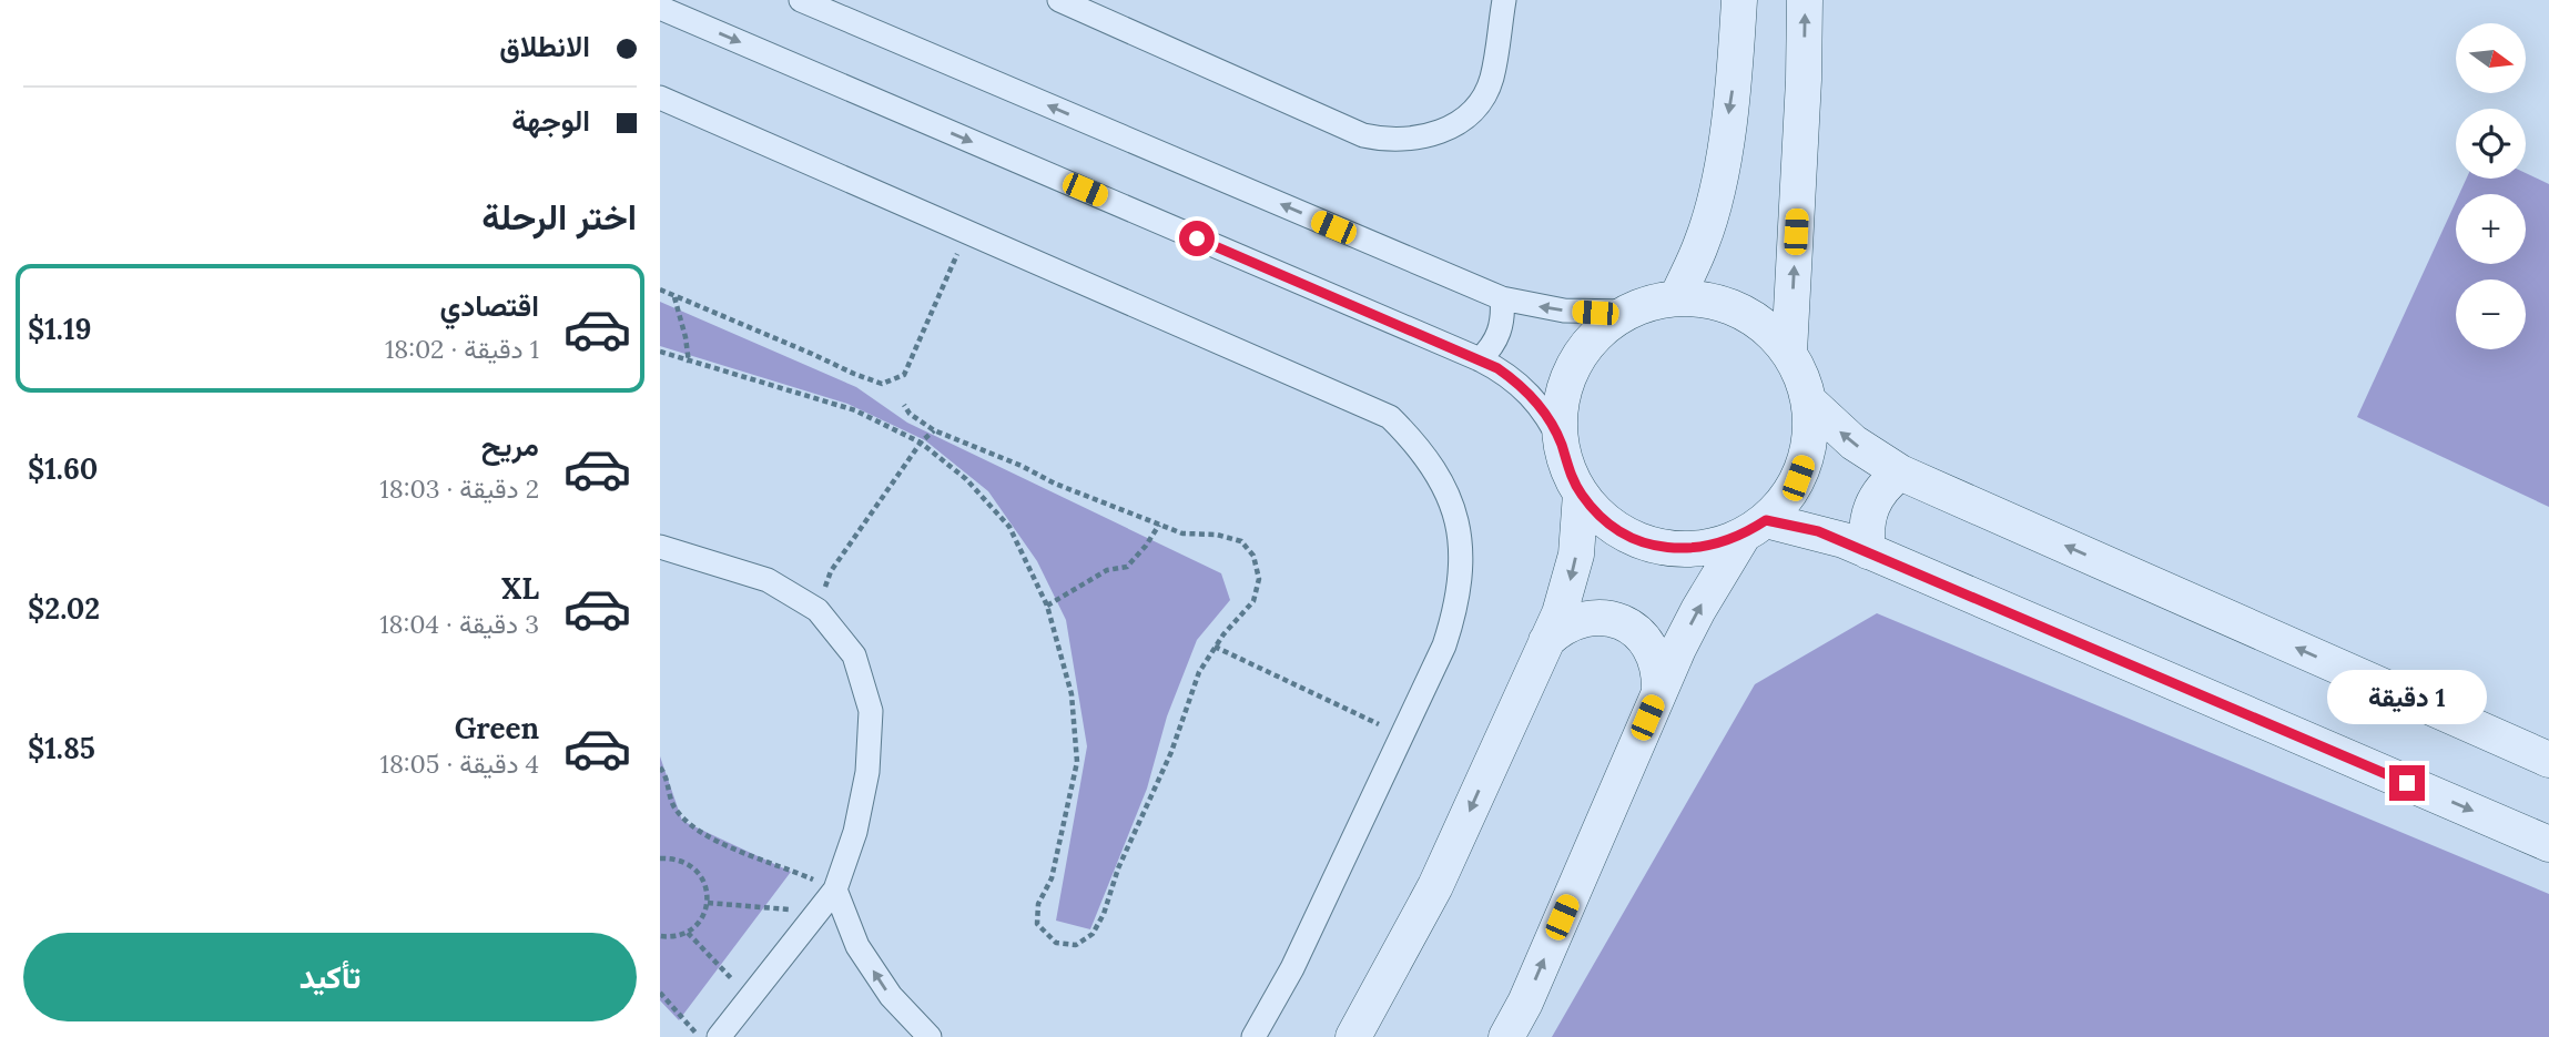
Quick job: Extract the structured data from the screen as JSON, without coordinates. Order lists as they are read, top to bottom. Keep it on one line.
{"north":"right","page":{"banner":["الانطلاق","الوجهة"],"map_buttons":["+","−"],"heading":"اختر الرحلة","list":[{"name":"اقتصادي","note":"1 دقيقة · 18:02","value":"$1.19"},{"name":"مريح","note":"2 دقيقة · 18:03","value":"$1.60"},{"name":"XL","note":"3 دقيقة · 18:04","value":"$2.02"},{"name":"Green","note":"4 دقيقة · 18:05","value":"$1.85"}],"bubble":"1 دقيقة","buttons":"تأكيد"}}
